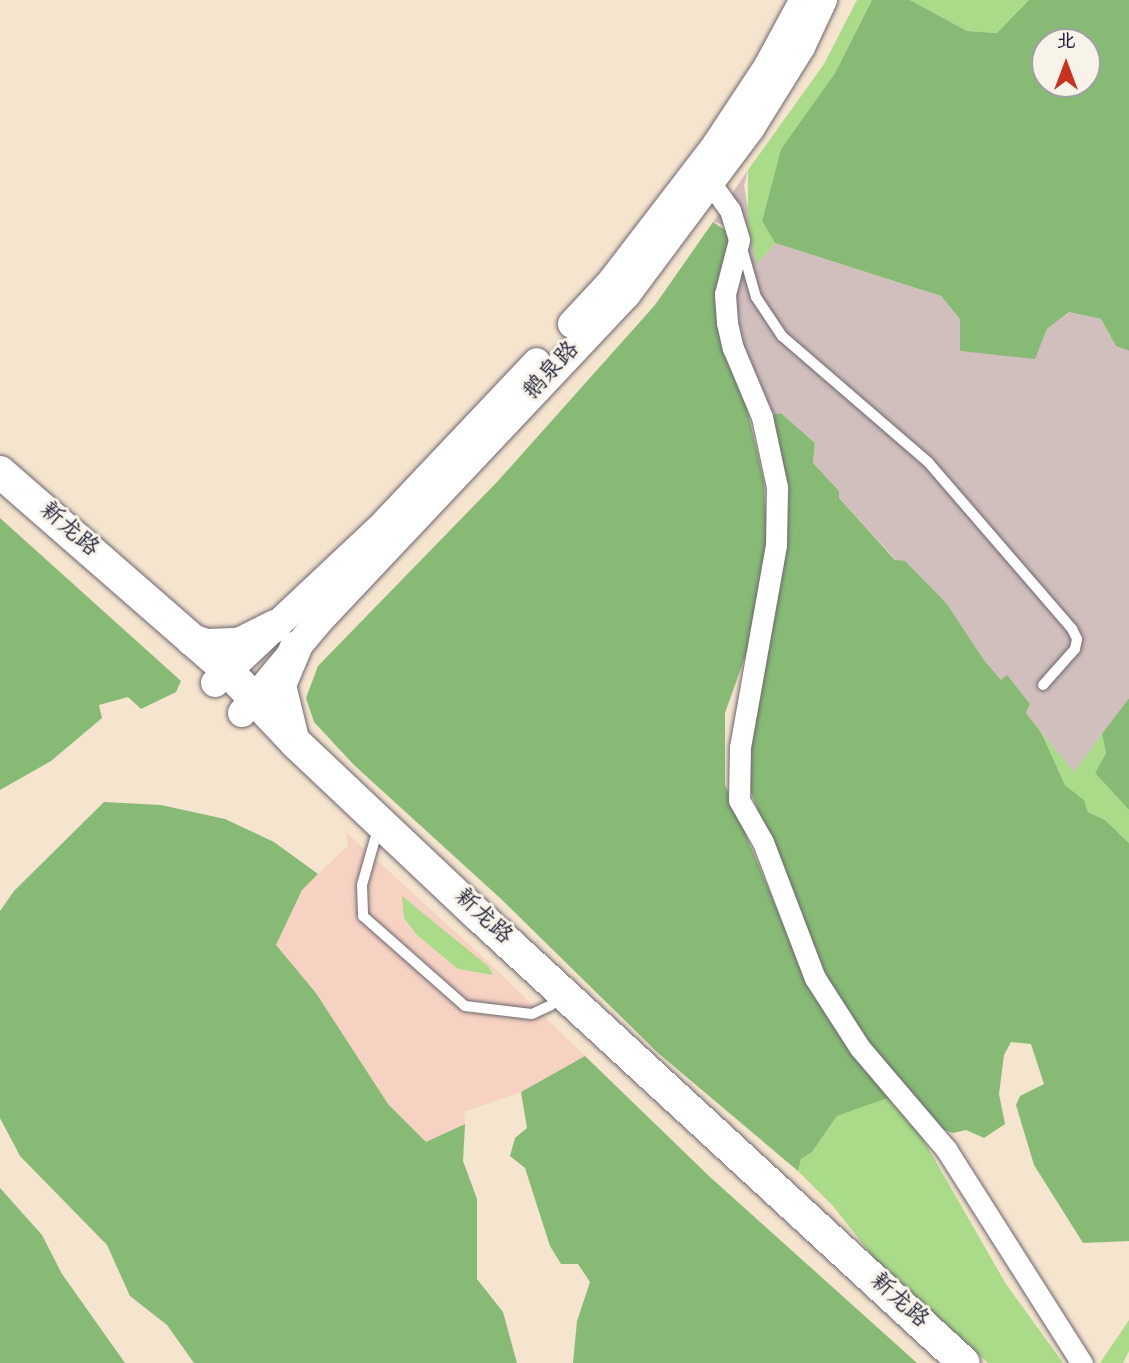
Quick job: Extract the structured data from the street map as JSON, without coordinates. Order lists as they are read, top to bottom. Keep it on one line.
{"streets":{"main road":["鹅泉路","新龙路"]},"crossings":[["鹅泉路","新龙路"]],"north":"top"}
